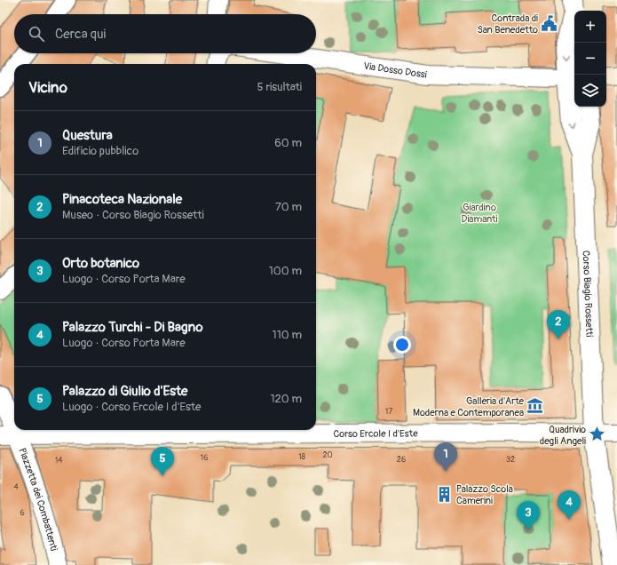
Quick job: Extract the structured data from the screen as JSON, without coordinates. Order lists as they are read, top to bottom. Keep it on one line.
{"streets":{"street":["Via Dosso Dossi","Corso Biagio Rossetti","Corso Ercole I d'Este","Piazzetta dei Combattenti"]},"crossings":[["Corso Biagio Rossetti","Corso Ercole I d'Este"],["Corso Ercole I d'Este","Piazzetta dei Combattenti"]],"parks":["Giardino Diamanti"],"places":{"public building":["Contrada di San Benedetto"],"museum":["Galleria d'Arte Moderna e Contemporanea"],"place":["Quadrivio degli Angeli"],"building":["Palazzo Scola Camerini"]},"house_numbers":["17","20","18","16","26","32","14","4","6"],"page":{"map_buttons":["+","−"],"search":"Cerca qui","heading":["Vicino","5 risultati"],"list":[{"mark":"1","name":"Questura","note":"Edificio pubblico","value":"60 m"},{"mark":"2","name":"Pinacoteca Nazionale","note":"Museo · Corso Biagio Rossetti","value":"70 m"},{"mark":"3","name":"Orto botanico","note":"Luogo · Corso Porta Mare","value":"100 m"},{"mark":"4","name":"Palazzo Turchi - Di Bagno","note":"Luogo · Corso Porta Mare","value":"110 m"},{"mark":"5","name":"Palazzo di Giulio d'Este","note":"Luogo · Corso Ercole I d'Este","value":"120 m"}],"pins":["2","1","5","4","3"]}}
